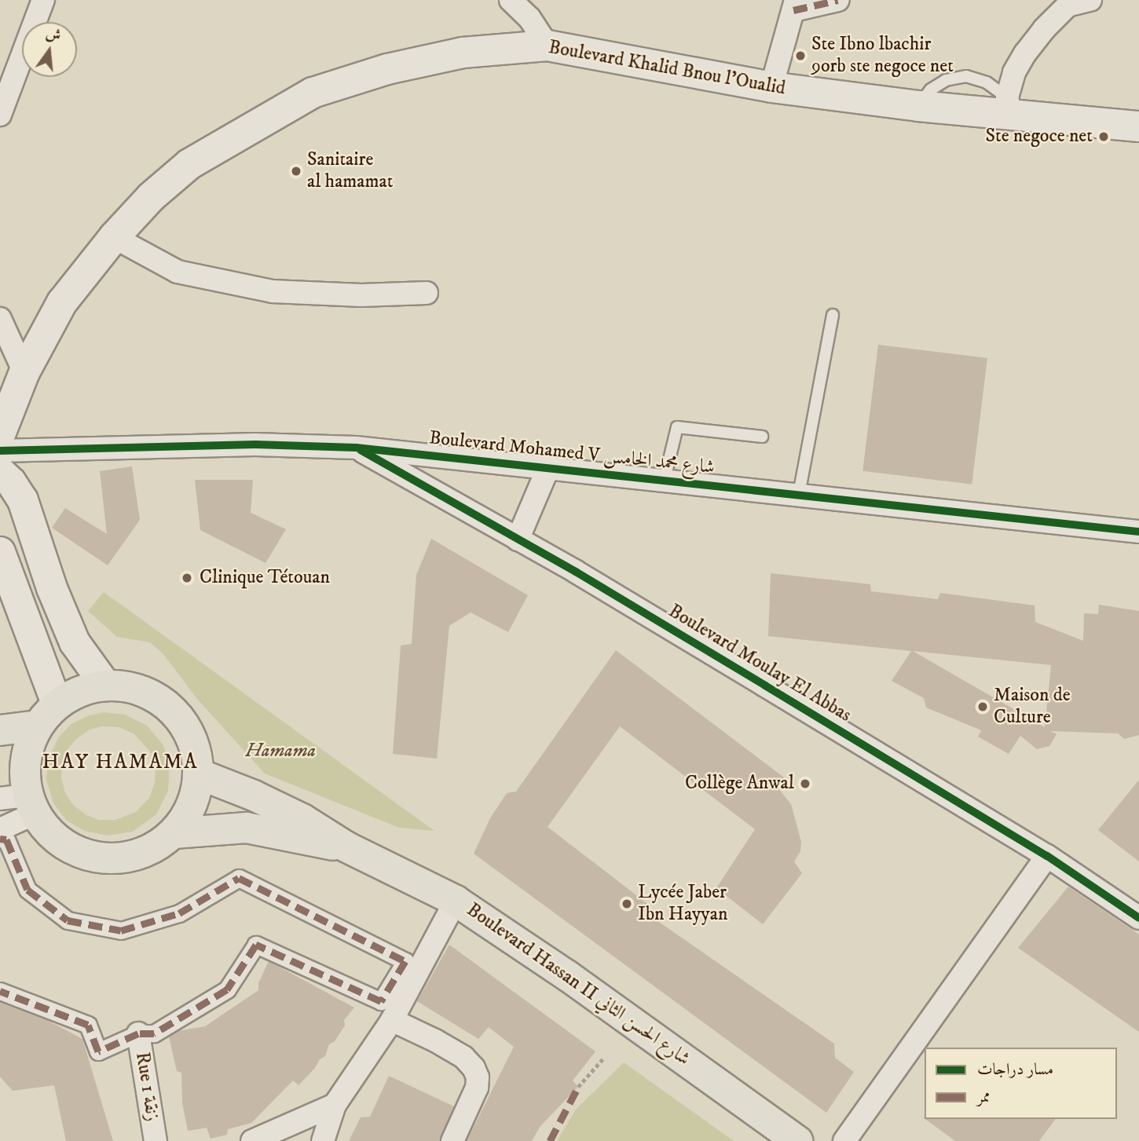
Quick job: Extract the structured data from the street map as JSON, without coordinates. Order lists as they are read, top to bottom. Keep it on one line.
{"streets":{"main road":["Boulevard Khalid Bnou l'Oualid","Boulevard Hassan II شارع الحسن الثاني"],"street":["Boulevard Mohamed V شارع محمد الخامس","Boulevard Moulay El Abbas","Rue 1 زنقة"]},"crossings":[["Boulevard Mohamed V شارع محمد الخامس","Boulevard Moulay El Abbas"]],"districts":["HAY HAMAMA"],"parks":["Hamama"],"places":["Ste Ibno lbachir 9orb ste negoce net","Ste negoce net","Sanitaire al hamamat","Clinique Tétouan","Maison de Culture","Collège Anwal","Lycée Jaber Ibn Hayyan"],"legend":["مسار دراجات","ممر"],"north":"top"}
